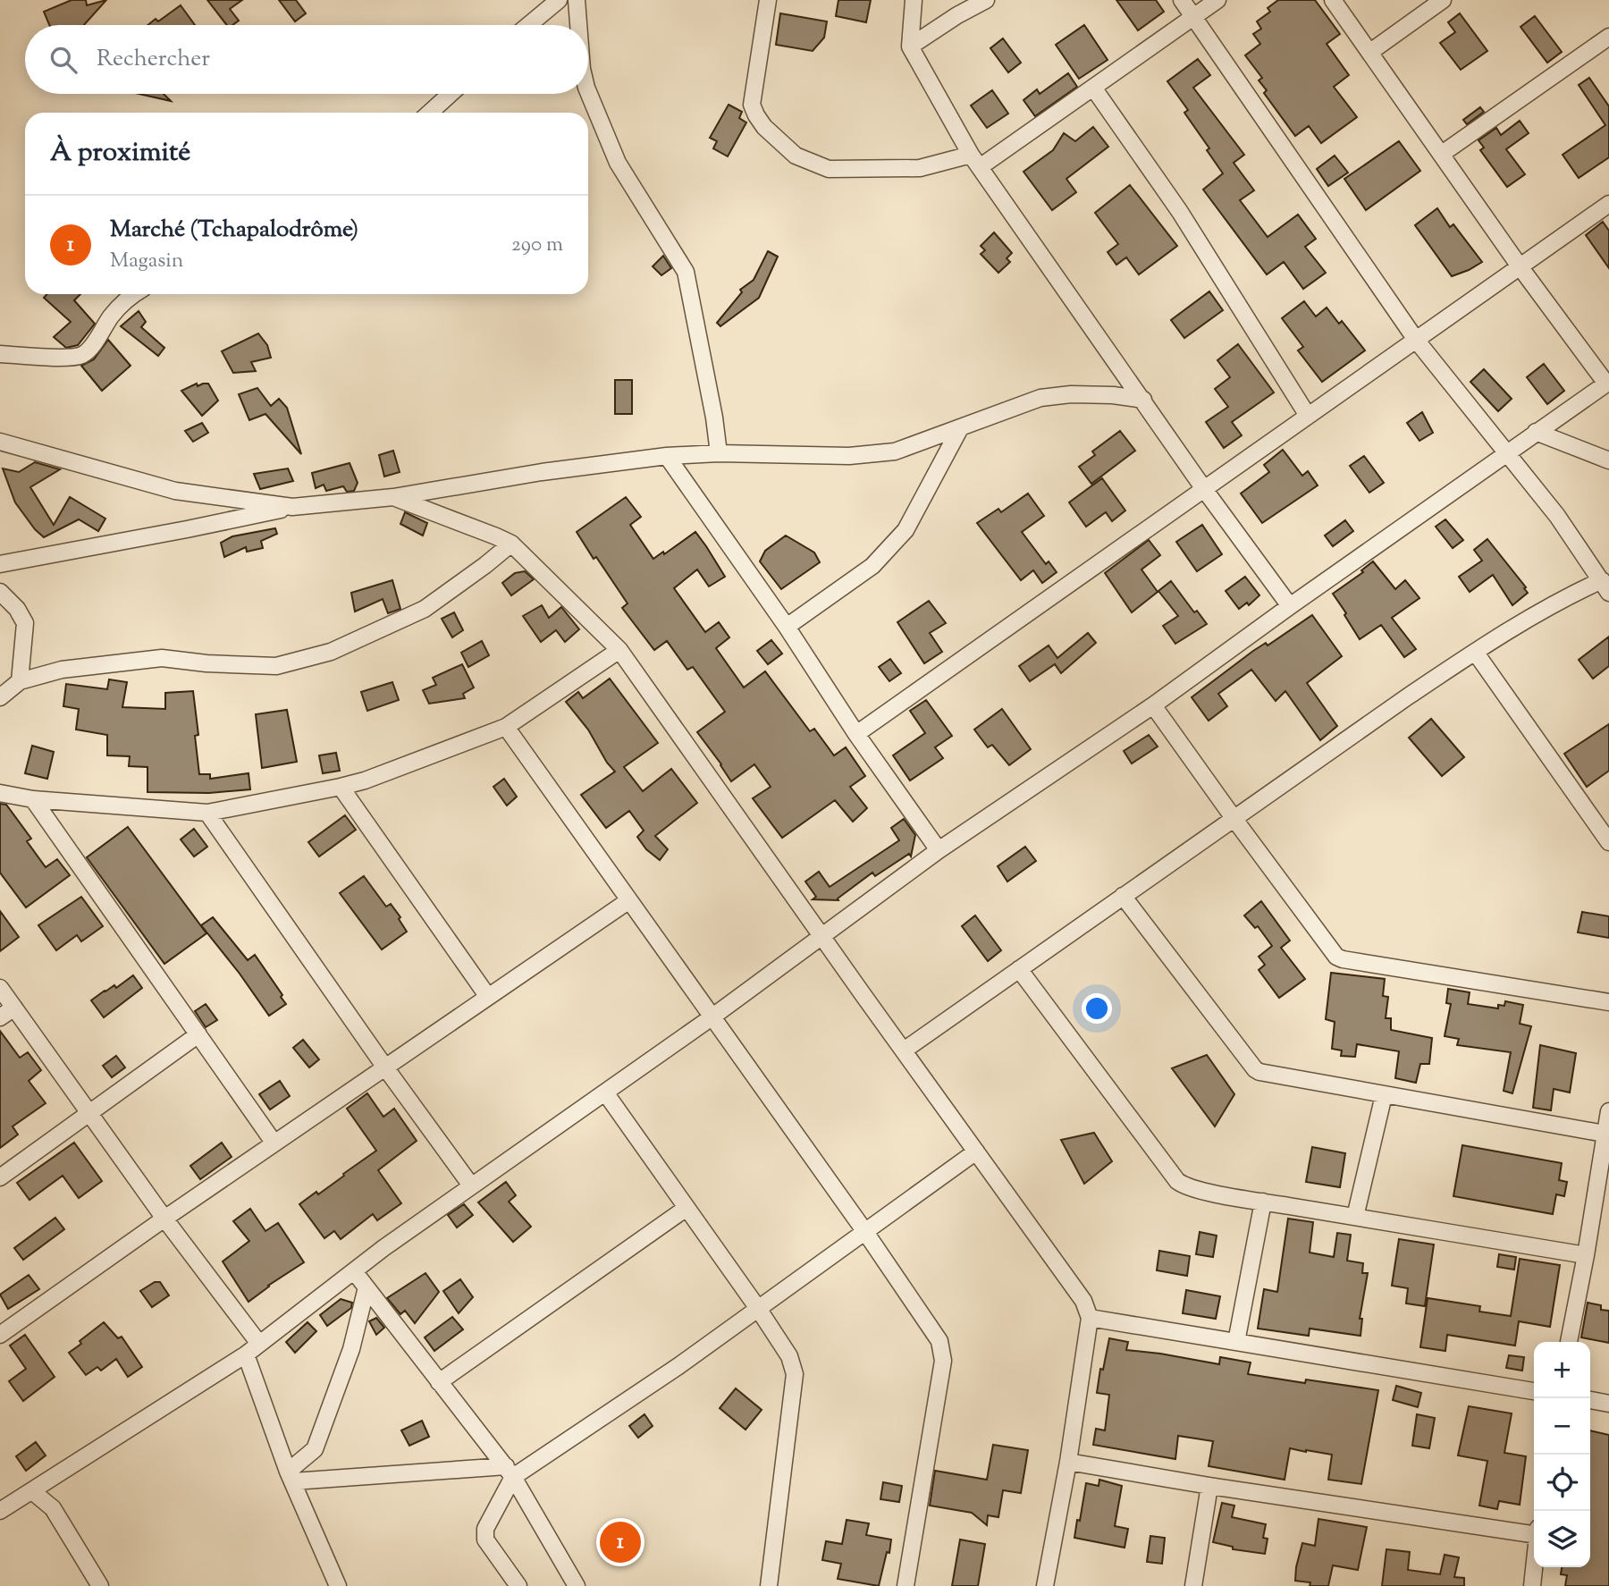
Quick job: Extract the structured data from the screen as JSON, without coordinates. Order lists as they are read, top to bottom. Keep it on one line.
{"page":{"search":"Rechercher","heading":"À proximité","list":[{"mark":"1","name":"Marché (Tchapalodrôme)","note":"Magasin","value":"290 m"}],"map_buttons":["+","−"],"pins":"1"}}
